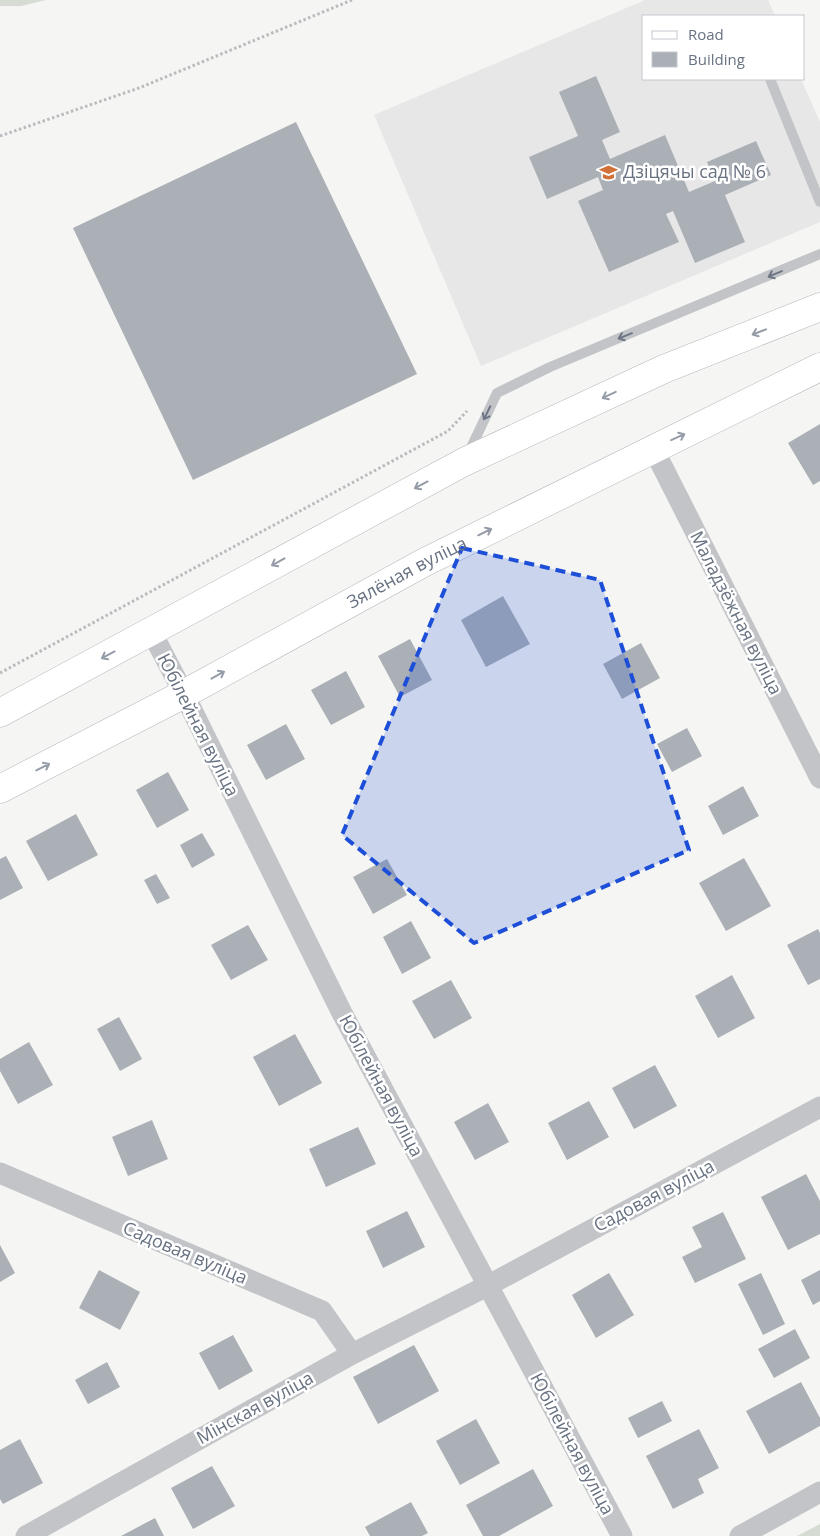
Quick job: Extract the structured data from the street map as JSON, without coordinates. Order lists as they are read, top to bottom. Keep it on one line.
{"streets":{"main road":["Зялёная вуліца"],"street":["Маладзёжная вуліца","Юбілейная вуліца","Садовая вуліца","Мінская вуліца"]},"crossings":[["Зялёная вуліца","Маладзёжная вуліца"],["Зялёная вуліца","Юбілейная вуліца"],["Юбілейная вуліца","Садовая вуліца"],["Юбілейная вуліца","Мінская вуліца"],["Садовая вуліца","Мінская вуліца"]],"places":{"school or university":["Дзіцячы сад № 6"]},"legend":["Road","Building"]}
